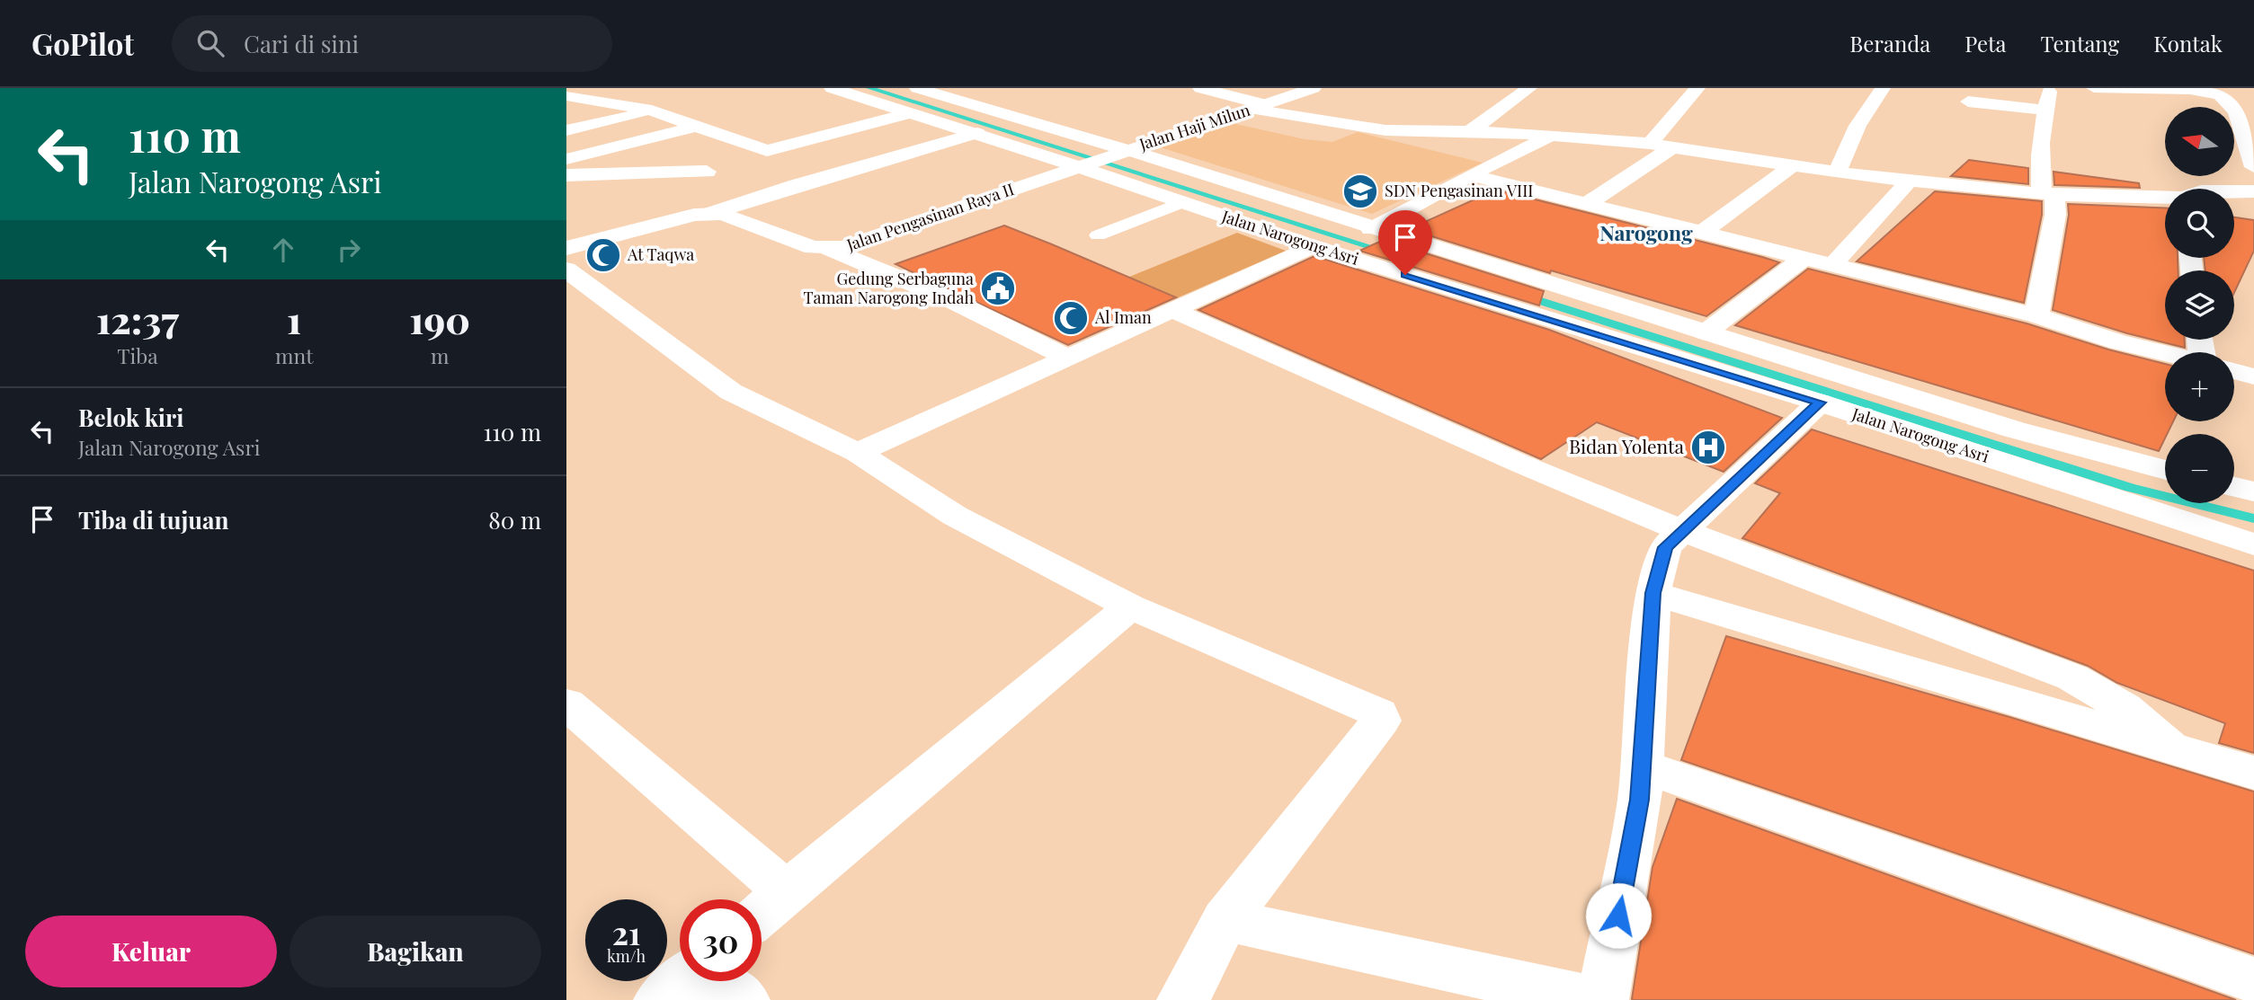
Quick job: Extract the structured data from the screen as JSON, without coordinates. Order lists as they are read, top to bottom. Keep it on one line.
{"streets":{"street":["Jalan Haji Milun","Jalan Pengasinan Raya II","Jalan Narogong Asri"]},"crossings":[["Jalan Haji Milun","Jalan Pengasinan Raya II"],["Jalan Haji Milun","Jalan Narogong Asri"],["Jalan Pengasinan Raya II","Jalan Narogong Asri"]],"districts":["Narogong"],"places":{"school or university":["SDN Pengasinan VIII"],"mosque":["At Taqwa","Al Iman"],"public building":["Gedung Serbaguna Taman Narogong Indah"],"hospital":["Bidan Yolenta"]},"north":"left","page":{"header":"GoPilot","search":"Cari di sini","nav":["Beranda","Peta","Tentang","Kontak"],"turn":["110 m","Jalan Narogong Asri"],"map_buttons":["+","−"],"eta":["12:37","Tiba","1","mnt","190","m"],"list":[{"name":"Belok kiri","note":"Jalan Narogong Asri","value":"110 m"},{"name":"Tiba di tujuan","value":"80 m"}],"speed":"21 km/h","limit":"30","buttons":["Keluar","Bagikan"]}}
